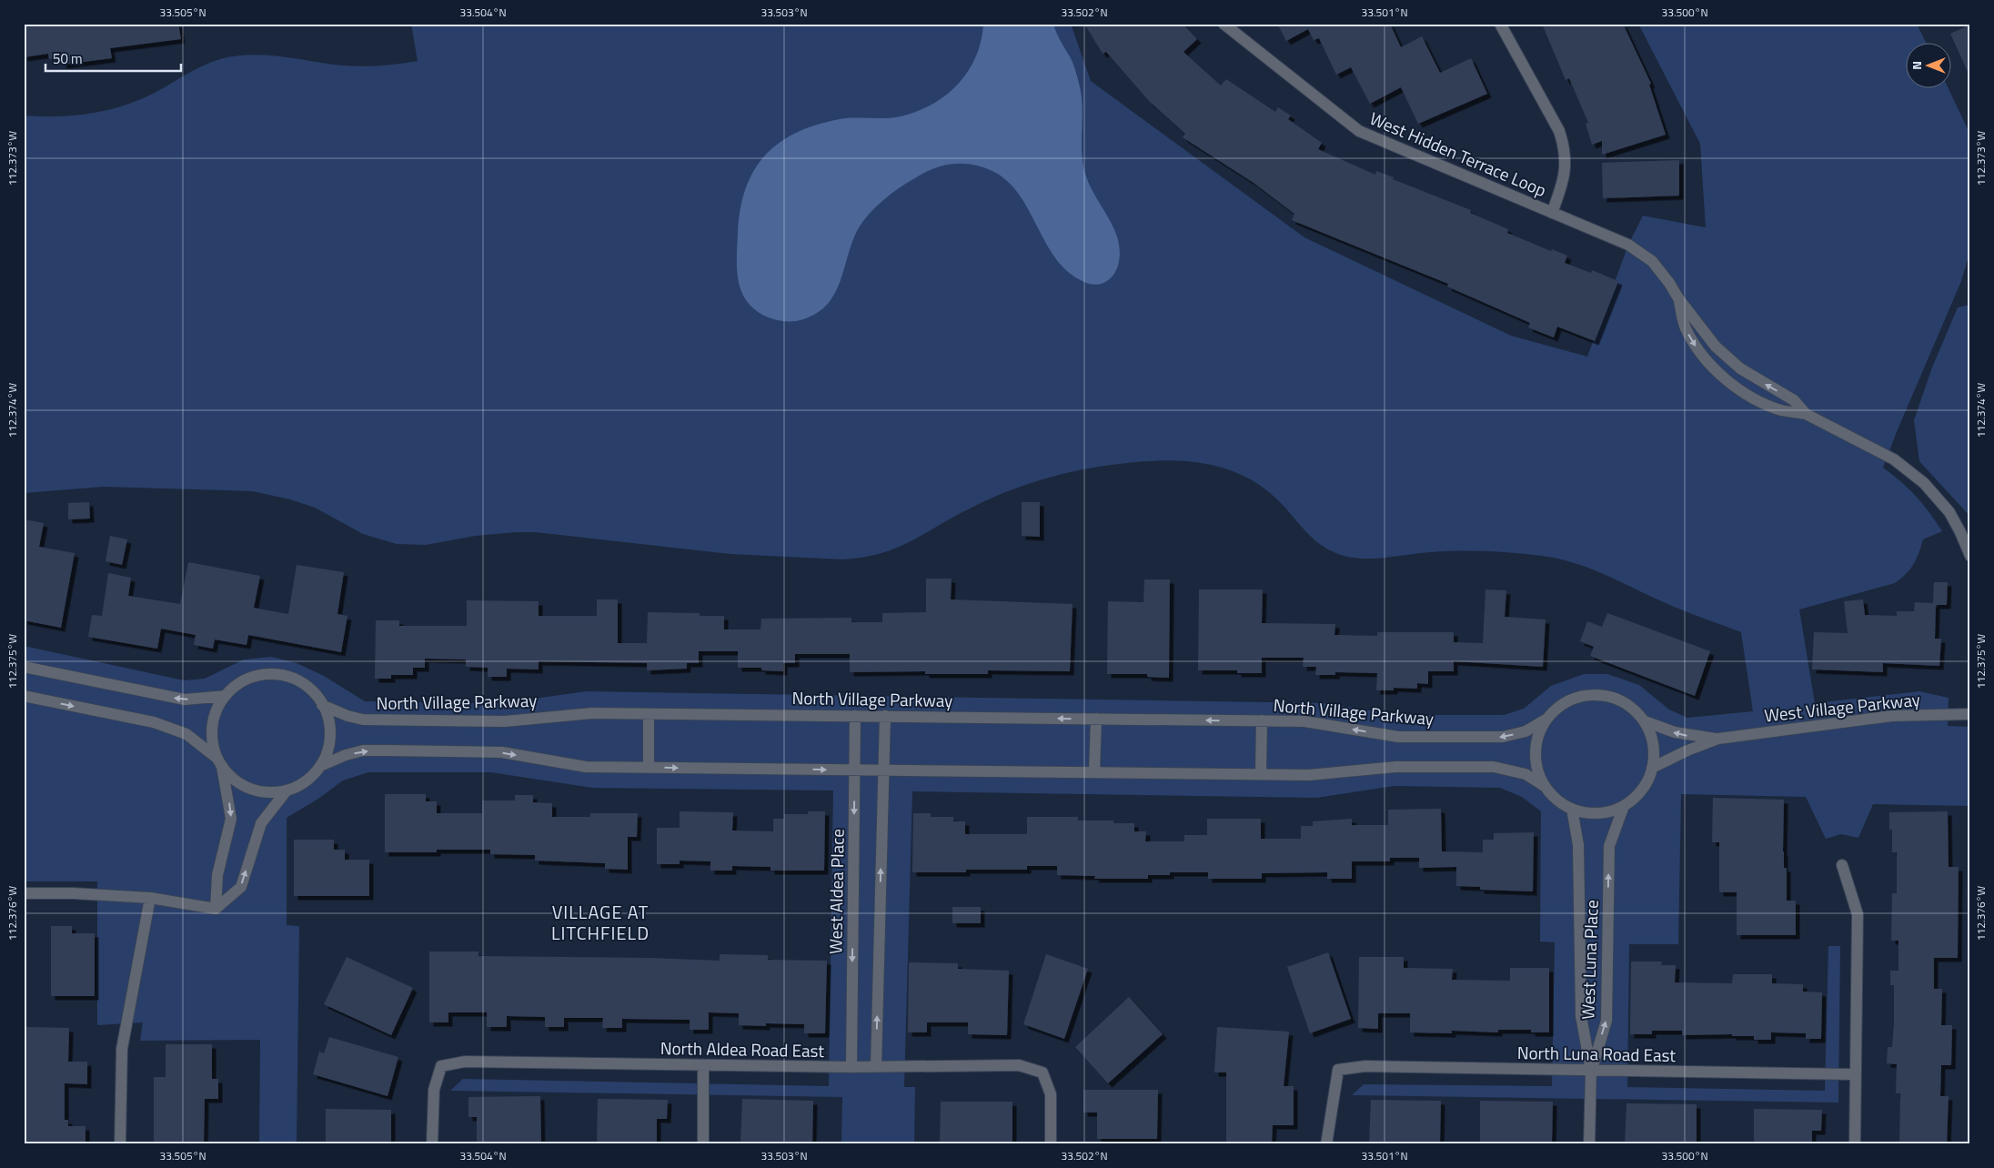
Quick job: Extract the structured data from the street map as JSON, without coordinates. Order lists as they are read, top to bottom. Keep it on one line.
{"streets":{"street":["West Hidden Terrace Loop","North Village Parkway","West Village Parkway","West Aldea Place","West Luna Place","North Aldea Road East","North Luna Road East"]},"crossings":[["North Village Parkway","West Village Parkway"],["North Village Parkway","West Aldea Place"],["North Village Parkway","West Luna Place"],["West Village Parkway","West Luna Place"],["West Aldea Place","North Aldea Road East"],["West Luna Place","North Luna Road East"]],"districts":["VILLAGE AT LITCHFIELD"],"scale_bar":"50 m","north":"left","coordinates":["33.505°N","33.504°N","33.503°N","33.502°N","33.501°N","33.500°N","112.373°W","112.374°W","112.375°W","112.376°W"]}
